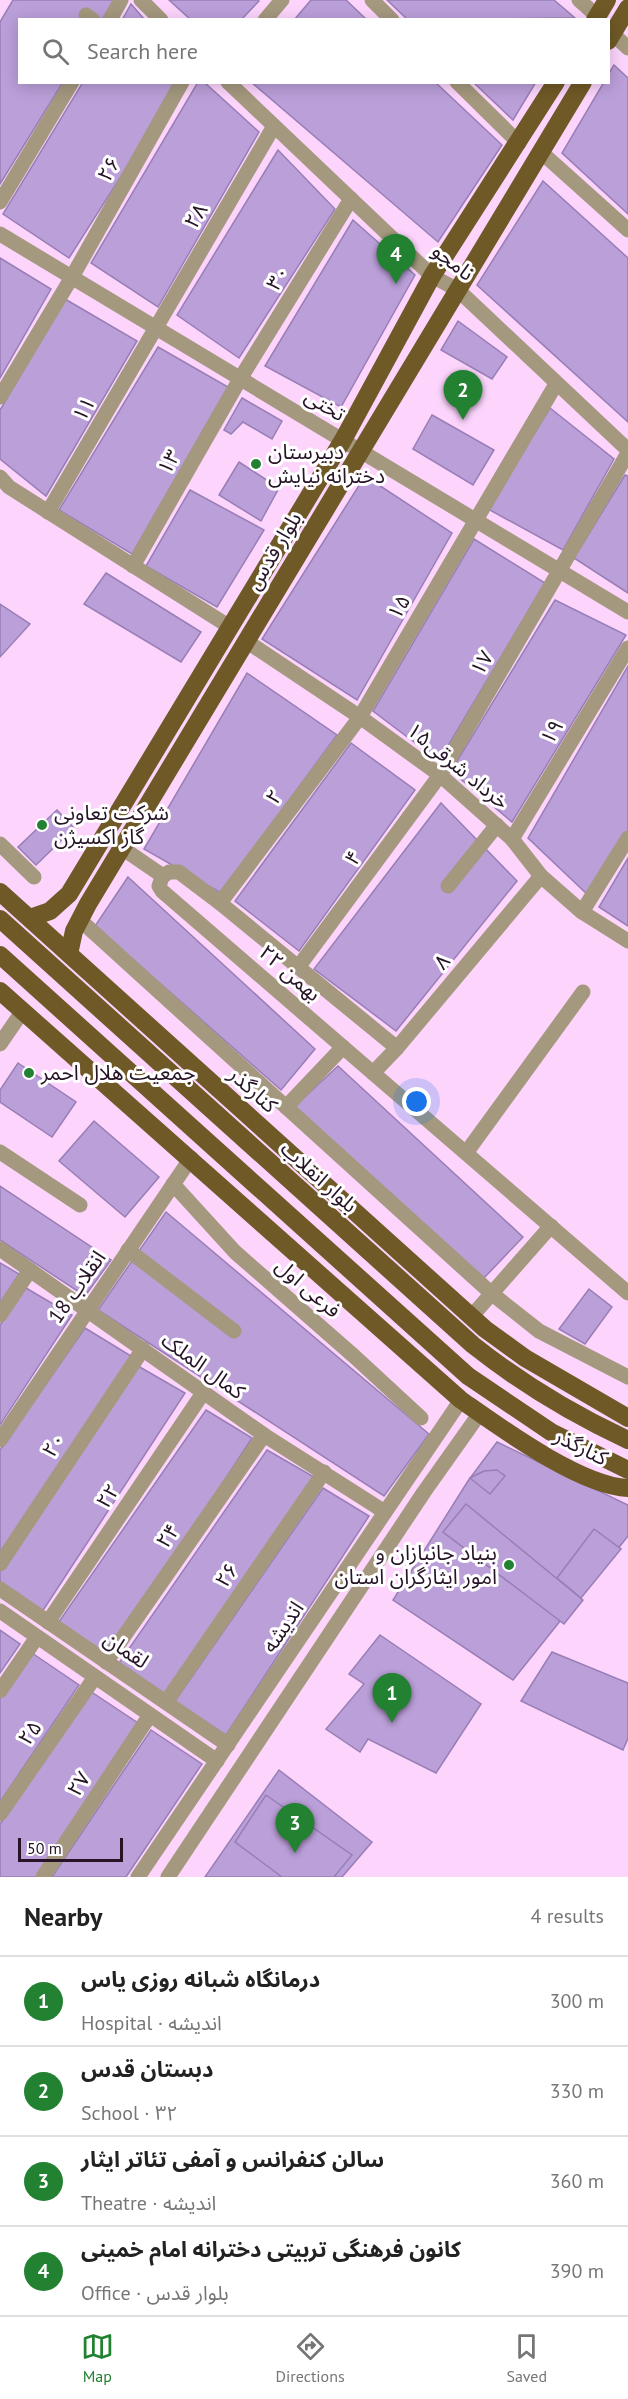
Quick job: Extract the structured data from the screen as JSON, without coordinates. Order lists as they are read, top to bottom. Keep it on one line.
{"streets":{"main road":["بلوار قدس","کنارگذر","بلوار انقلاب"],"street":["۲۶","۲۸","نامجو","۳۰","تختی","۱۱","۱۳","۱۵","۱۷","۱۹","۱۵خرداد شرقی","۲","۴","۸","۲۲ بهمن","انقلاب 18","فرعی اول","کمال الملک","۲۰","۲۲","۲۴","اندیشه","لقمان","۲۵","۲۷"]},"crossings":[["۲۶","تختی"],["۲۶","کمال الملک"],["۲۶","لقمان"],["۲۸","نامجو"],["۲۸","تختی"],["۲۸","۱۱"],["نامجو","۳۰"],["نامجو","بلوار قدس"],["نامجو","۱۵"],["نامجو","۱۷"],["۳۰","تختی"],["۳۰","۱۳"],["تختی","۱۱"],["تختی","۱۳"],["تختی","بلوار قدس"],["تختی","۱۵"],["تختی","۱۷"],["بلوار قدس","۱۵خرداد شرقی"],["بلوار قدس","کنارگذر"],["۱۵","۱۵خرداد شرقی"],["۱۵","۲"],["۱۷","۱۵خرداد شرقی"],["۱۷","۴"],["۱۹","۱۵خرداد شرقی"],["۱۵خرداد شرقی","۲"],["۱۵خرداد شرقی","۴"],["۱۵خرداد شرقی","۸"],["۲","۲۲ بهمن"],["۴","۲۲ بهمن"],["۸","۲۲ بهمن"],["کنارگذر","انقلاب 18"],["کنارگذر","اندیشه"],["انقلاب 18","فرعی اول"],["انقلاب 18","کمال الملک"],["کمال الملک","۲۰"],["کمال الملک","۲۲"],["کمال الملک","۲۴"],["کمال الملک","اندیشه"],["۲۲","لقمان"],["۲۴","لقمان"],["اندیشه","لقمان"],["لقمان","۲۵"],["لقمان","۲۷"]],"places":["دبیرستان دخترانه نیایش","شرکت تعاونی گاز اکسیژن","جمعیت هلال احمر","بنیاد جانبازان و امور ایثارگران استان"],"scale_bar":"50 m","page":{"search":"Search here","pins":["4","2","1","3"],"scale":"50 m","heading":["Nearby","4 results"],"list":[{"mark":"1","name":"درمانگاه شبانه روزی یاس","note":"Hospital · اندیشه","value":"300 m"},{"mark":"2","name":"دبستان قدس","note":"School · ۳۲","value":"330 m"},{"mark":"3","name":"سالن کنفرانس و آمفی تئاتر ایثار","note":"Theatre · اندیشه","value":"360 m"},{"mark":"4","name":"کانون فرهنگی تربیتی دخترانه امام خمینی","note":"Office · بلوار قدس","value":"390 m"}],"nav":["Map","Directions","Saved"]}}
